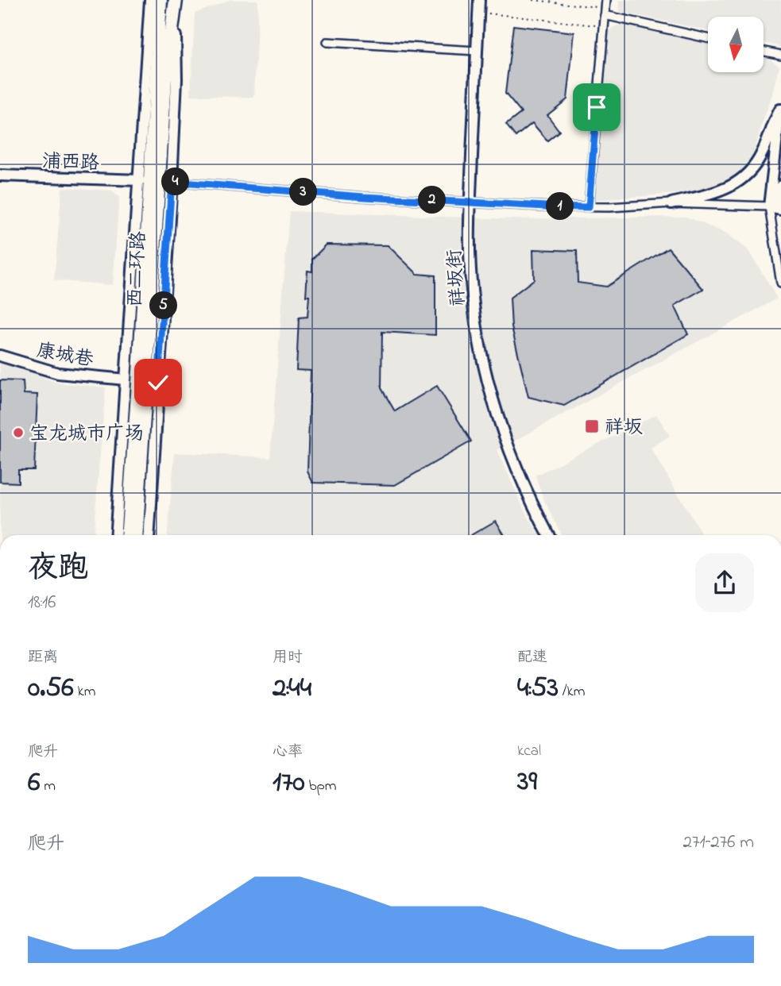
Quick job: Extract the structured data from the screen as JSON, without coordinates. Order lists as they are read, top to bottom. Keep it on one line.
{"streets":{"highway":["西二环路"],"main road":["浦西路","祥坂街","康城巷"]},"places":{"transit":["祥坂"],"other":["宝龙城市广场"]},"north":"bottom","page":{"pins":["4","3","2","1","5"],"heading":["夜跑","18:16"],"stats":[["距离","0.56 km"],["用时","2:44"],["配速","4:53 /km"],["爬升","6 m"],["心率","170 bpm"],["kcal","39"]],"chart":["爬升","271–276 m"]}}
